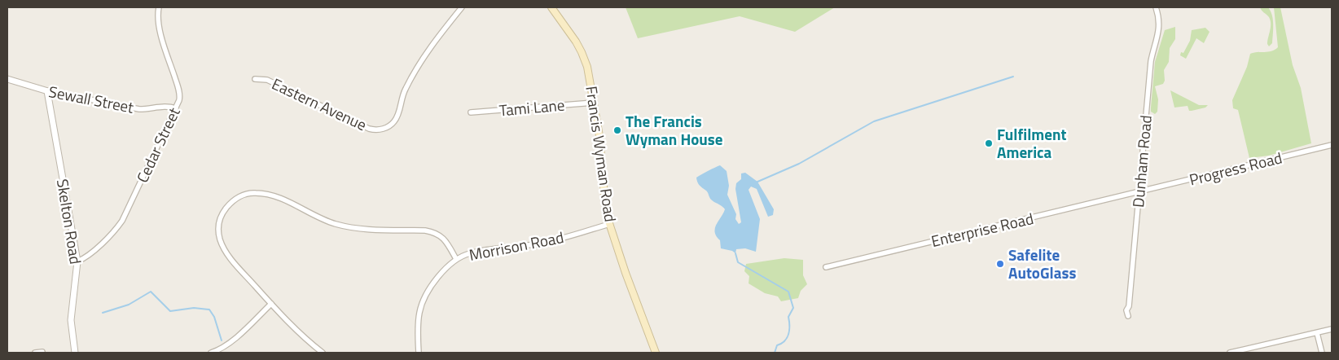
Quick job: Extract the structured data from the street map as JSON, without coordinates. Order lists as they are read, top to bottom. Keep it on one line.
{"streets":{"main road":["Francis Wyman Road"],"street":["Sewall Street","Eastern Avenue","Tami Lane","Cedar Street","Dunham Road","Progress Road","Skelton Road","Enterprise Road","Morrison Road"]},"crossings":[["Sewall Street","Cedar Street"],["Sewall Street","Skelton Road"],["Tami Lane","Francis Wyman Road"],["Cedar Street","Skelton Road"],["Francis Wyman Road","Morrison Road"],["Dunham Road","Progress Road"],["Dunham Road","Enterprise Road"],["Progress Road","Enterprise Road"]],"places":["The Francis Wyman House","Fulfilment America","Safelite AutoGlass"]}
